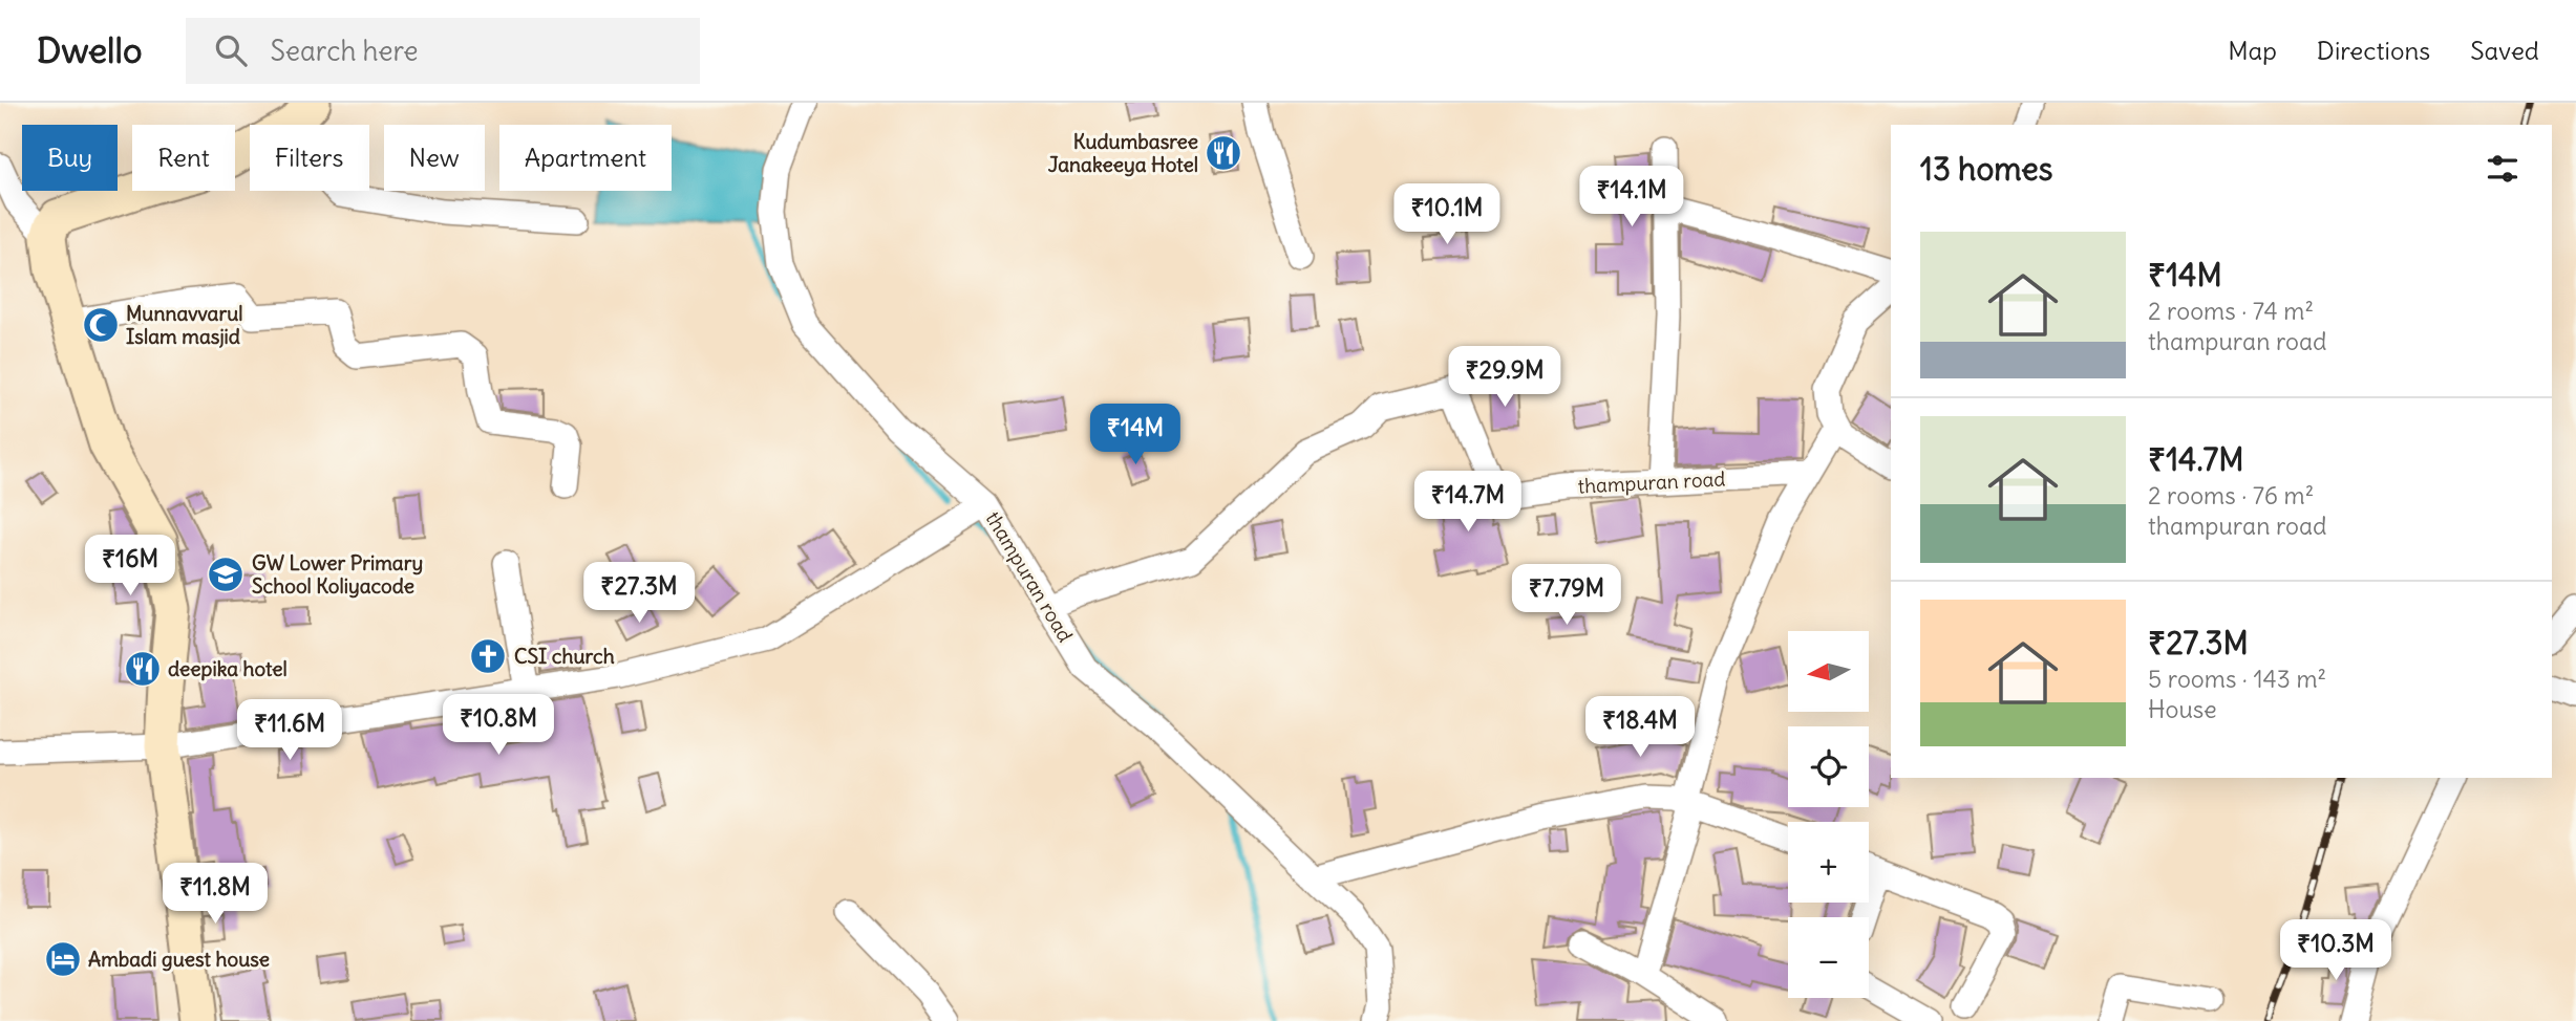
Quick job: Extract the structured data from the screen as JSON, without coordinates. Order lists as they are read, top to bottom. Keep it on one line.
{"streets":{"street":["thampuran road"]},"places":{"restaurant":["Kudumbasree Janakeeya Hotel","deepika hotel"],"mosque":["Munnavvarul Islam masjid"],"school or university":["GW Lower Primary School Koliyacode"],"church":["CSI church"],"hotel":["Ambadi guest house"]},"north":"left","page":{"header":"Dwello","search":"Search here","nav":["Map","Directions","Saved"],"chip":["Buy","Rent","Filters","New","Apartment"],"heading":"13 homes","price":["₹14.1M","₹10.1M","₹29.9M","₹14M","₹14.7M","₹16M","₹27.3M","₹7.79M","₹10.8M","₹18.4M","₹11.6M","₹11.8M","₹10.3M"],"list":[{"name":"₹14M","note":"2 rooms · 74 m² · thampuran road"},{"name":"₹14.7M","note":"2 rooms · 76 m² · thampuran road"},{"name":"₹27.3M","note":"5 rooms · 143 m² · House"}],"map_buttons":["+","−"]}}
